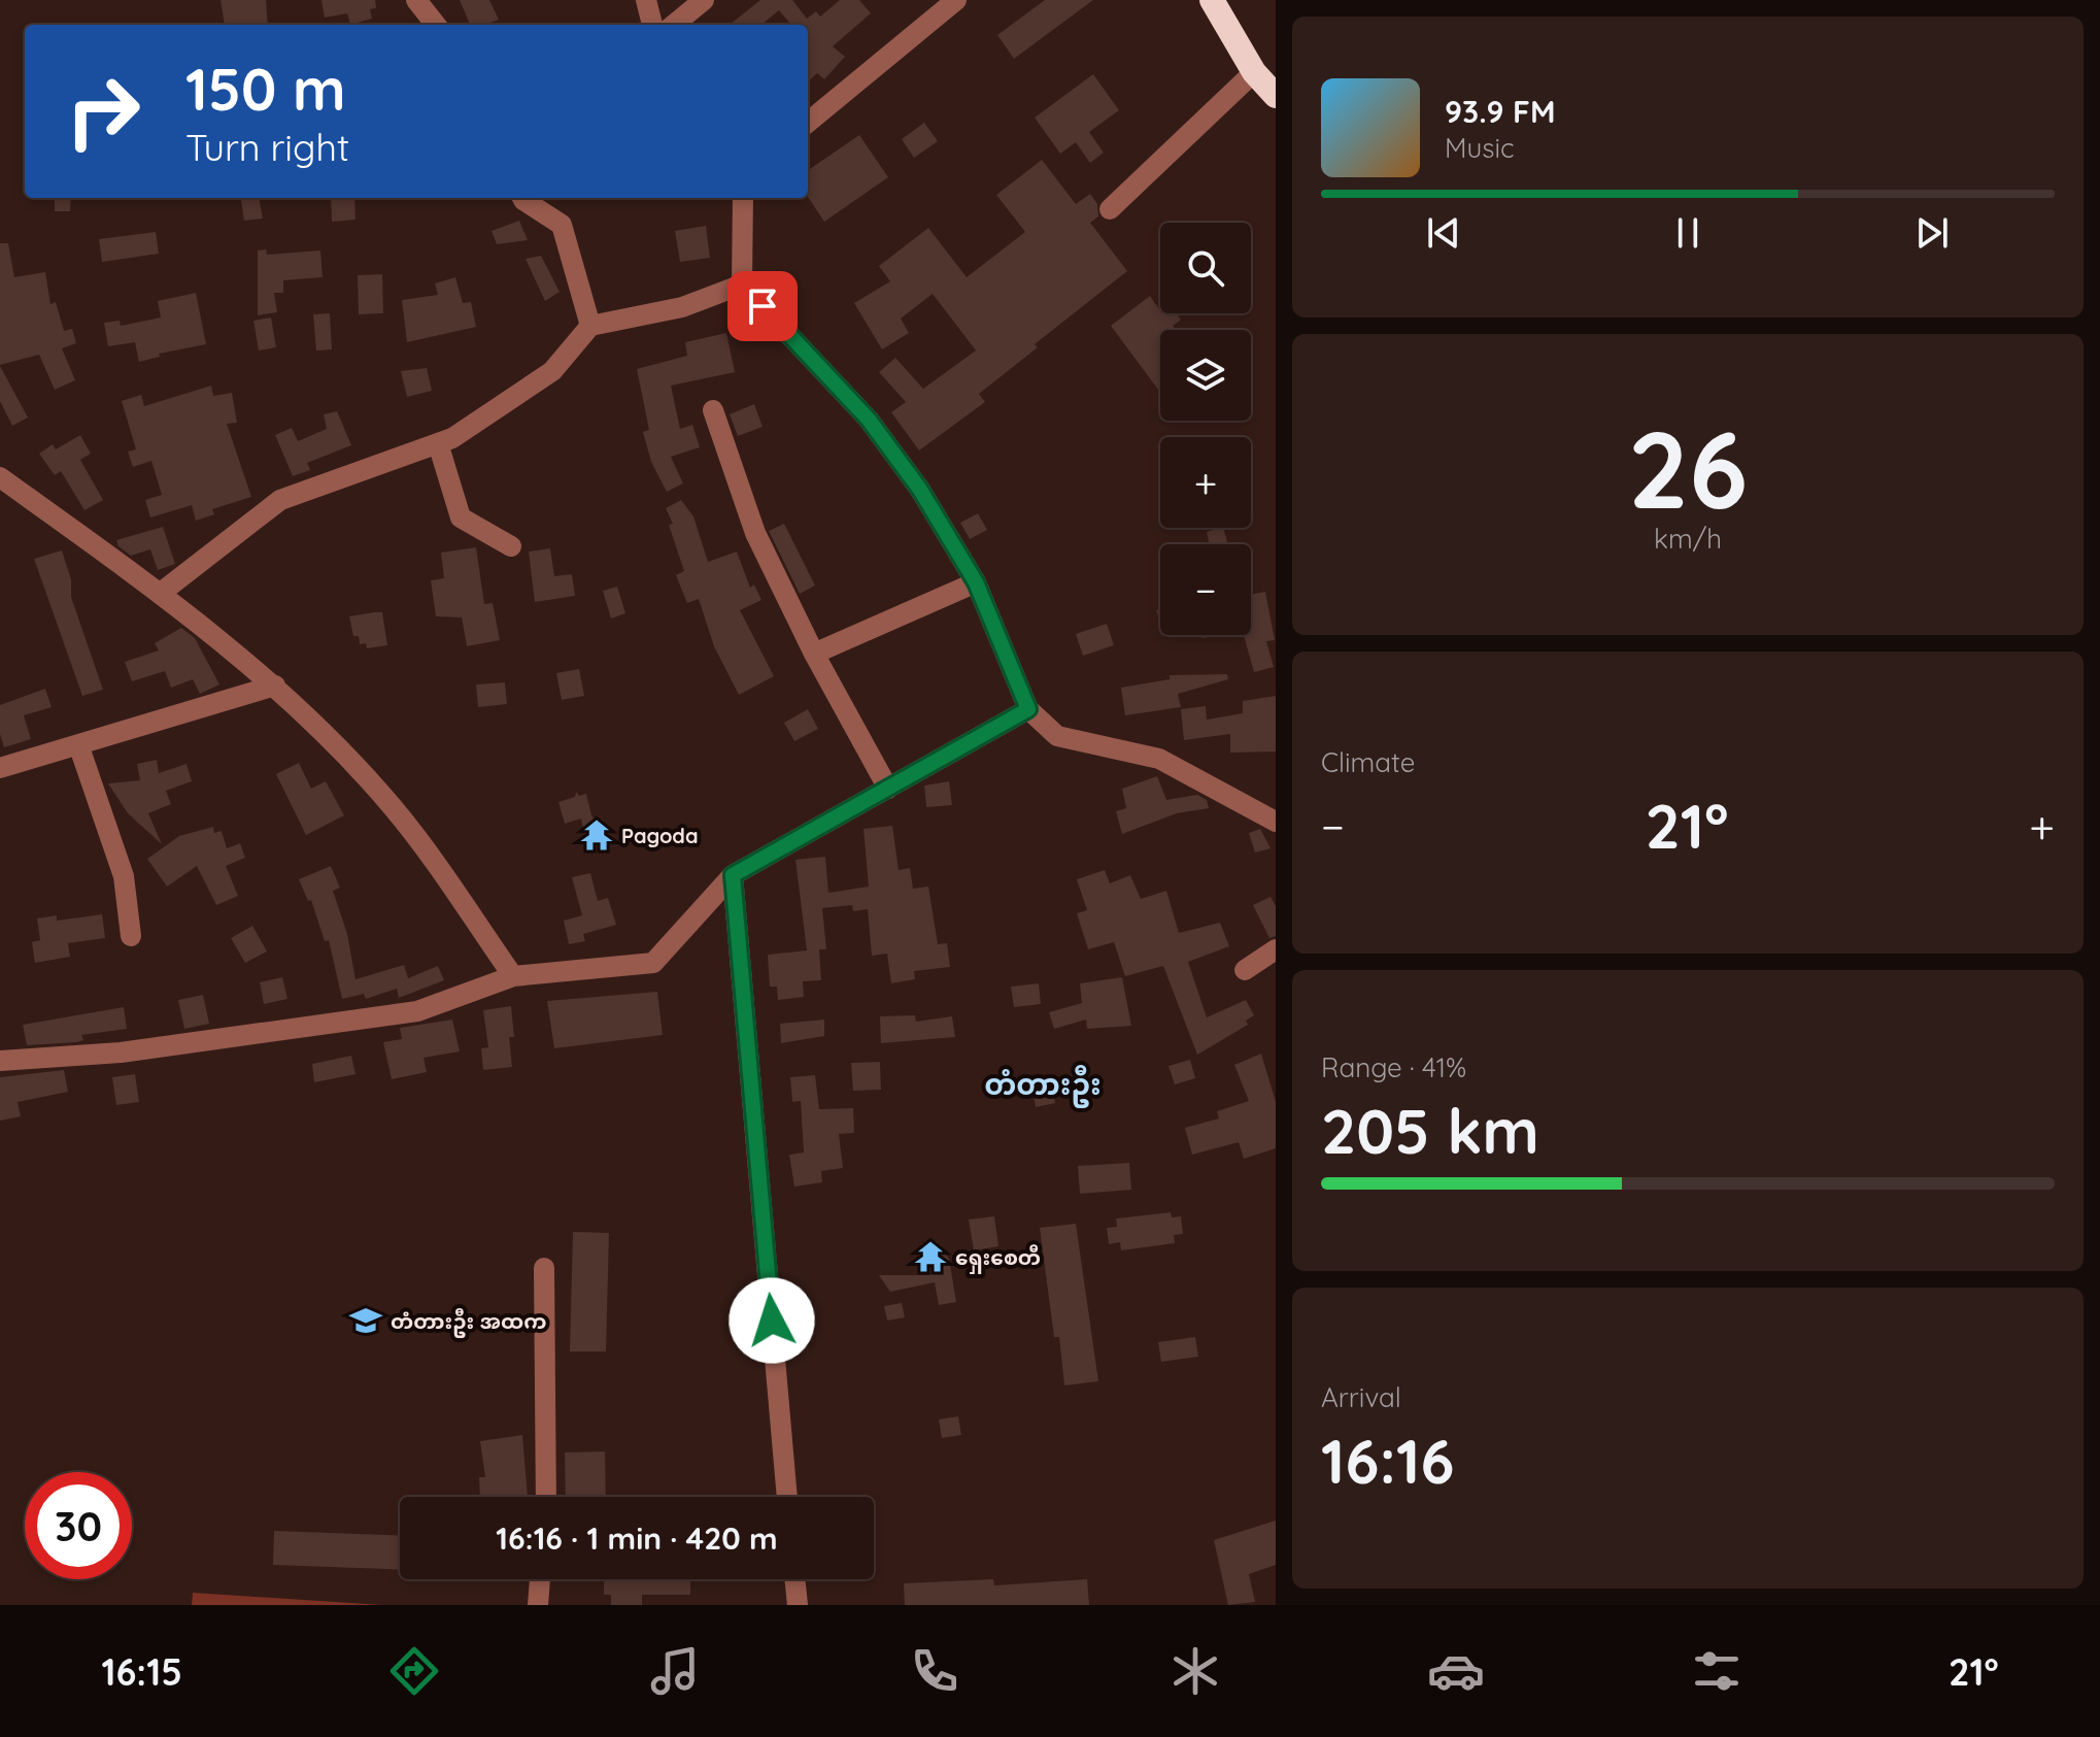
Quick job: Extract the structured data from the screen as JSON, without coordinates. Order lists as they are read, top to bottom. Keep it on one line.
{"districts":["တံတားဦး"],"places":{"temple":["Pagoda","ရှေးစေတီ"],"school or university":["တံတားဦး အထက"]},"page":{"turn":["150 m","Turn right"],"song":["93.9 FM","Music"],"map_buttons":["+","−"],"tile":[["26","km/h"],"Climate",["Range · 41%","205 km"],["Arrival","16:16"]],"heat":["−","21°","+"],"limit":"30","trip":"16:16 · 1 min · 420 m","tabs":["16:15","21°"]}}
